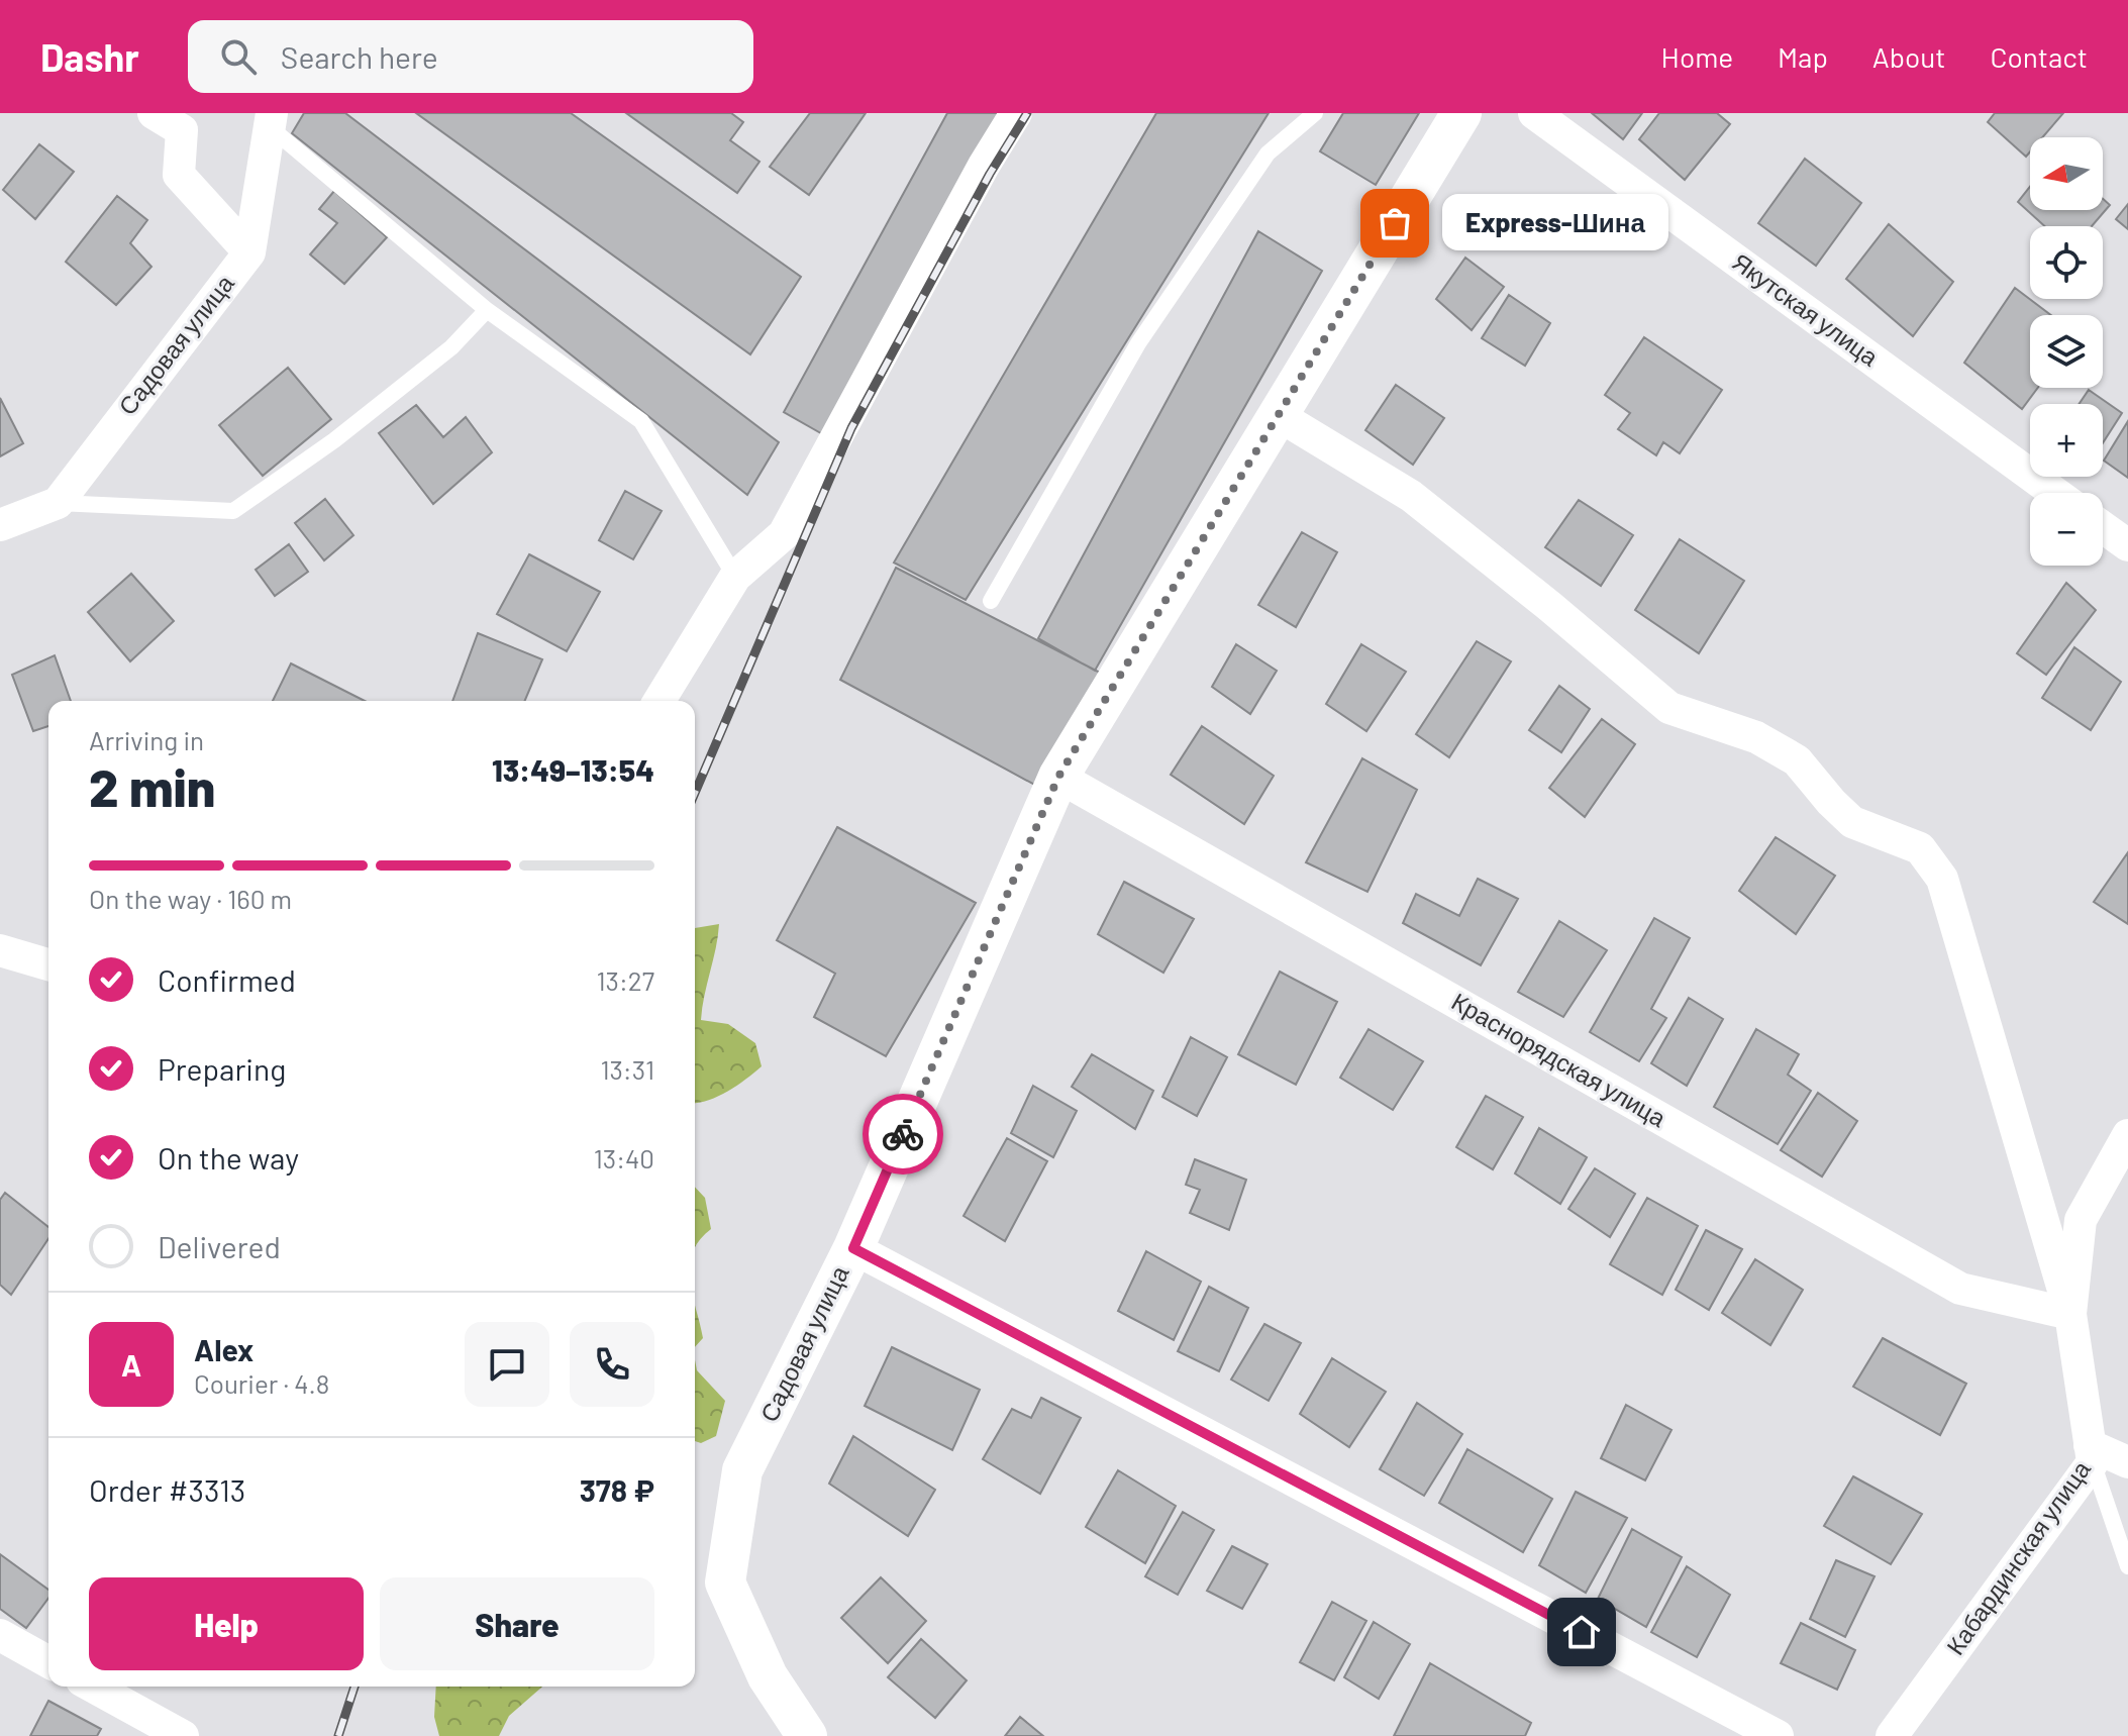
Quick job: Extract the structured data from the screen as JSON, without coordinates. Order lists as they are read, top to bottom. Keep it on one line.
{"streets":{"street":["Якутская улица","Садовая улица","Краснорядская улица","Кабардинская улица"]},"crossings":[["Садовая улица","Краснорядская улица"],["Краснорядская улица","Кабардинская улица"]],"places":["Express-Шина"],"north":"left","page":{"header":"Dashr","search":"Search here","nav":["Home","Map","About","Contact"],"map_buttons":["+","−"],"bubble":"Express-Шина","heading":["2 min","Arriving in","13:49–13:54"],"panel":["Alex","Courier · 4.8","Order #3313","378 ₽"],"bar":"On the way · 160 m","list":[["Confirmed","13:27"],["Preparing","13:31"],["On the way","13:40"],"Delivered"],"round":"A","buttons":["Help","Share"]}}
